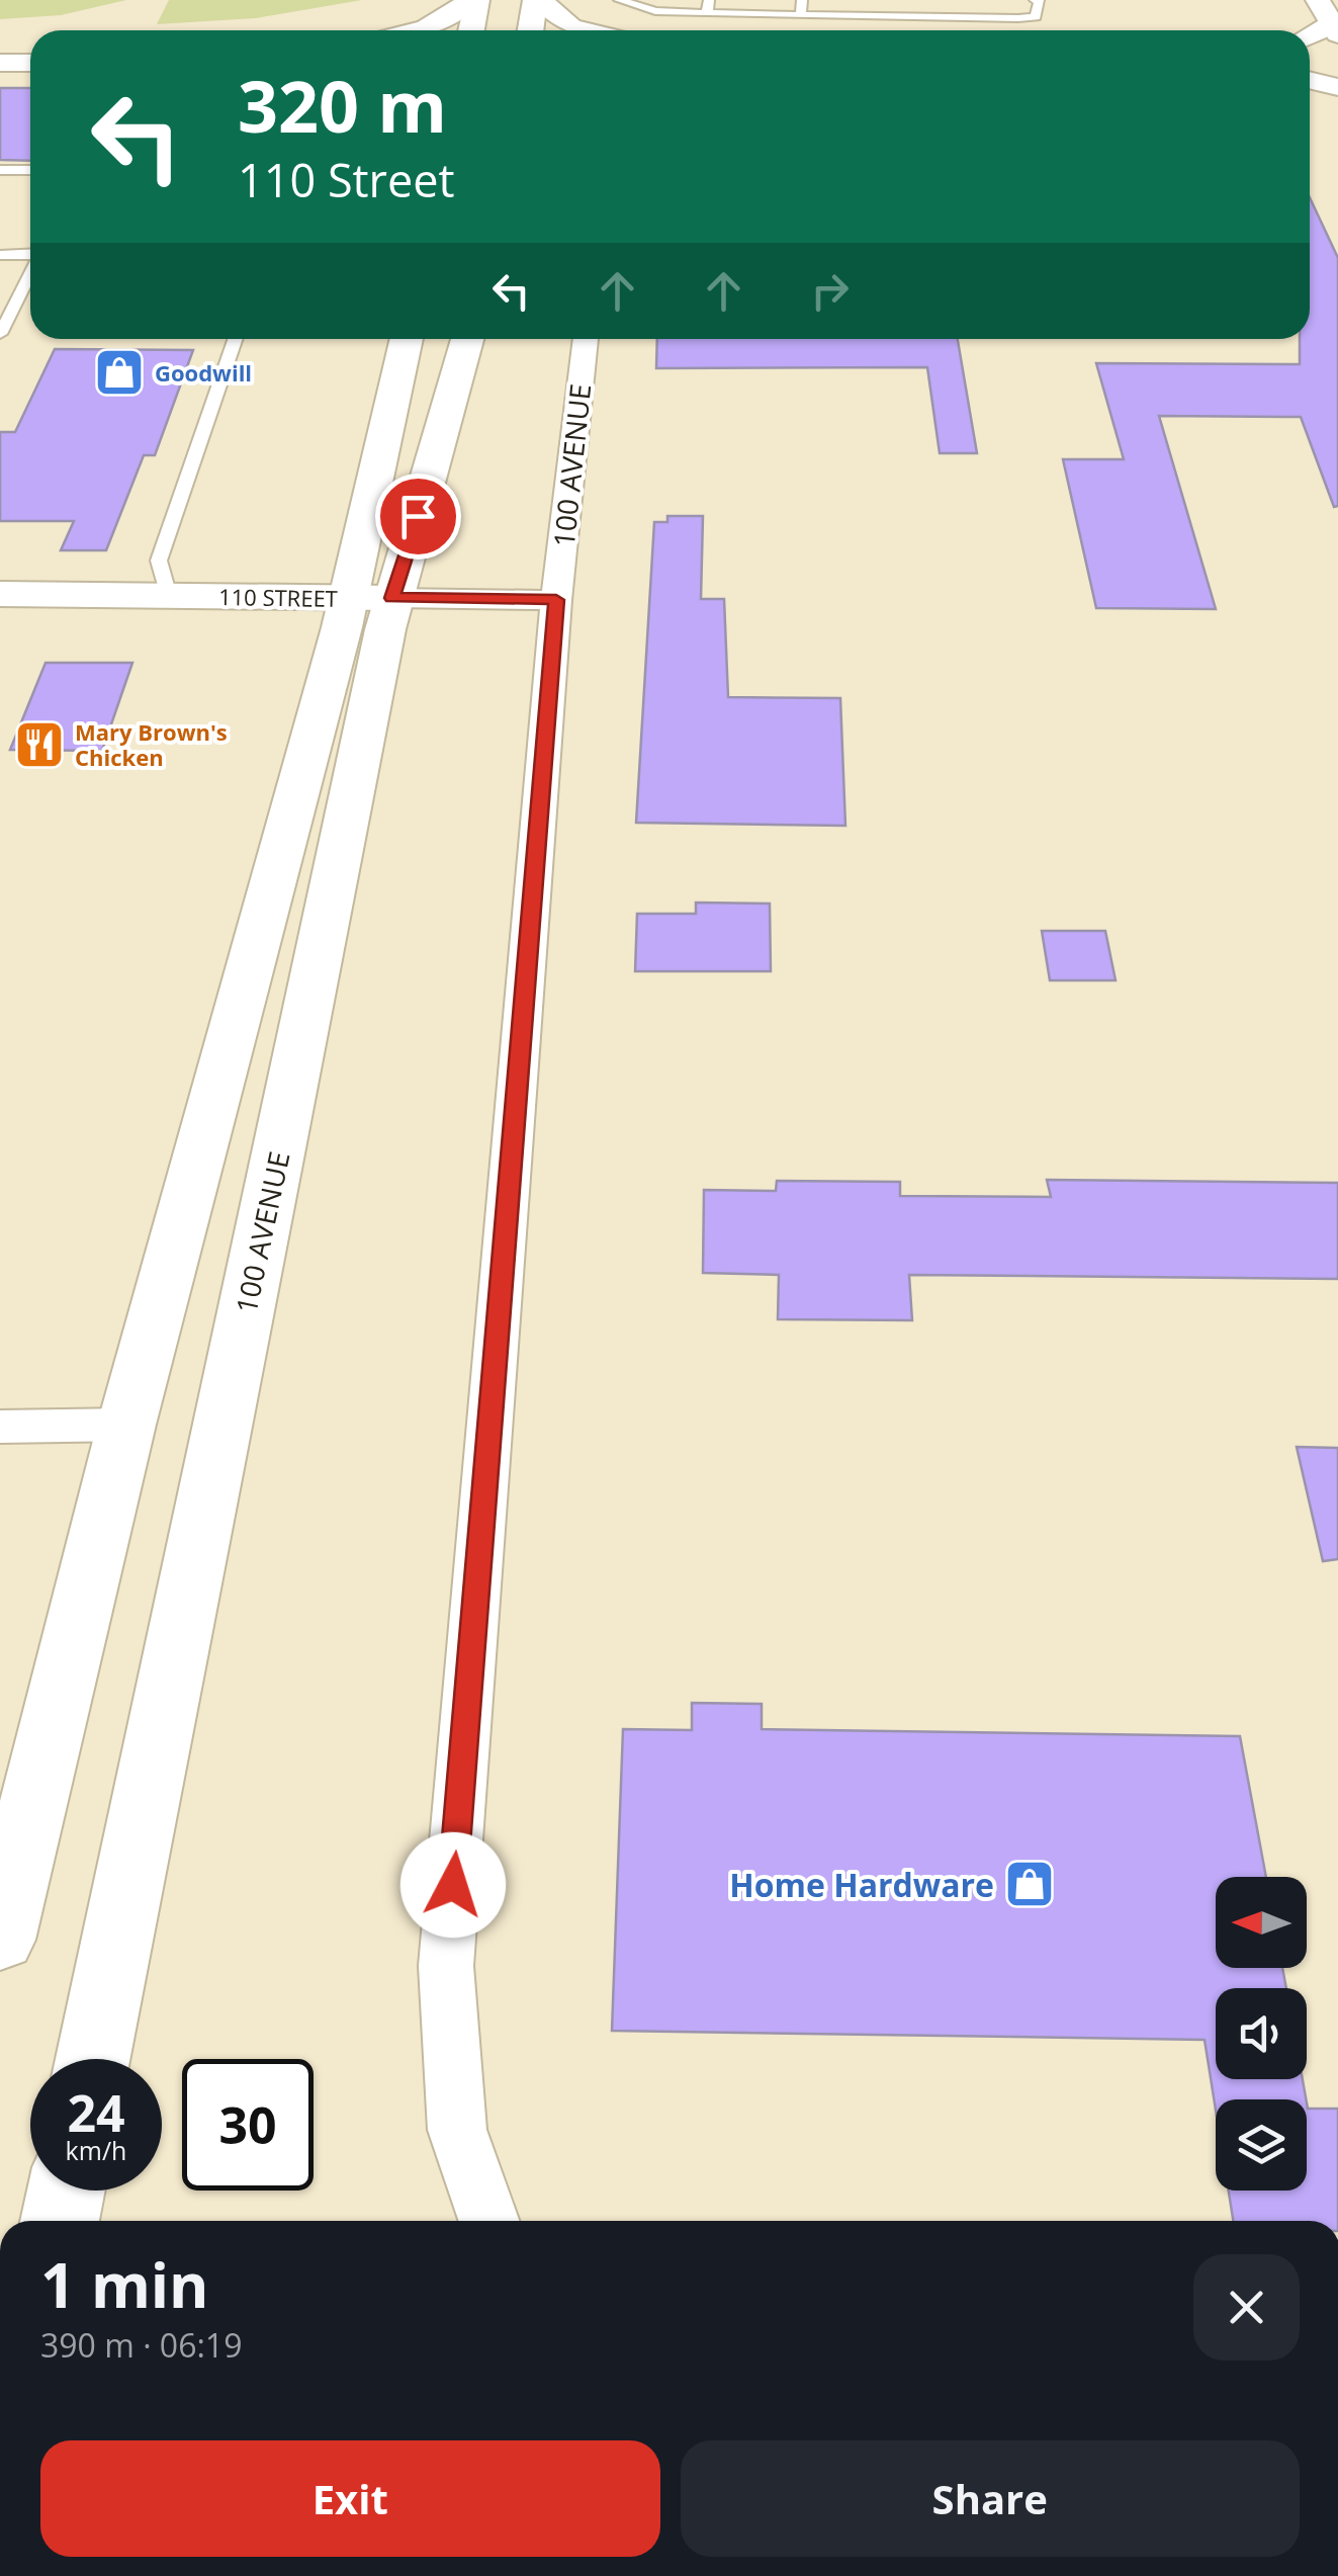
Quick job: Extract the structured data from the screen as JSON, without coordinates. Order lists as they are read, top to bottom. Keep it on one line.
{"streets":{"main road":["100 AVENUE","110 STREET"]},"crossings":[["100 AVENUE","110 STREET"]],"places":{"shop":["Goodwill","Home Hardware"],"restaurant":["Mary Brown's Chicken"]},"north":"left","page":{"turn":["320 m","110 Street"],"speed":"24 km/h","limit":"30","heading":["1 min","390 m · 06:19"],"buttons":["Exit","Share"]}}
